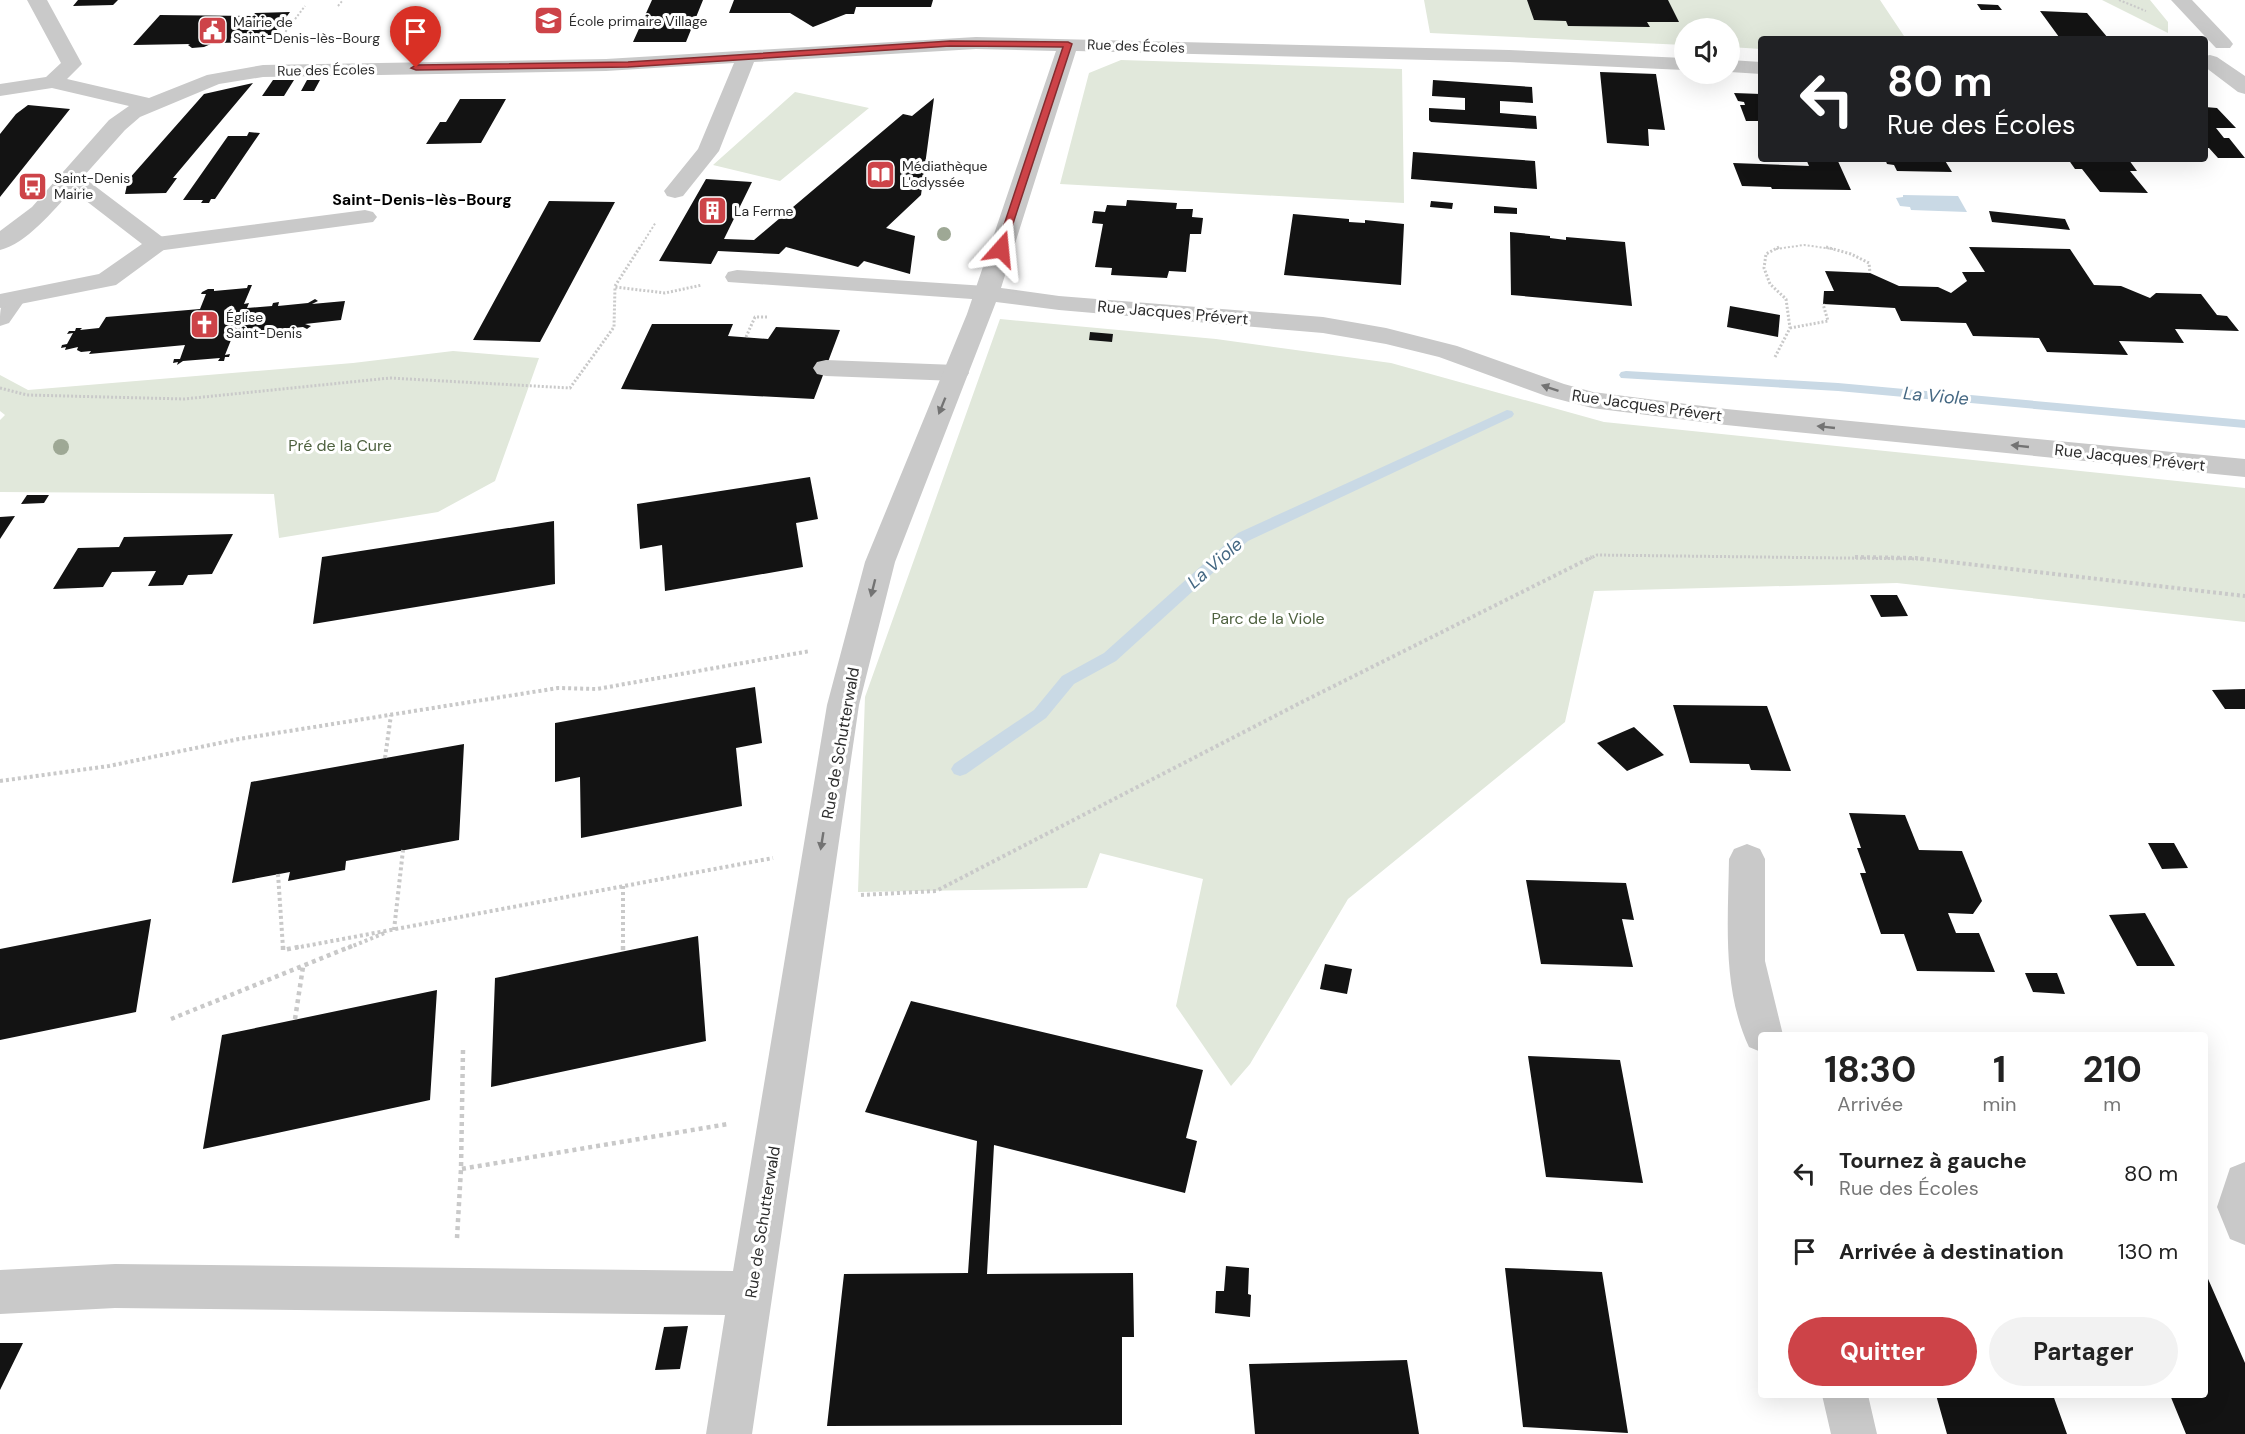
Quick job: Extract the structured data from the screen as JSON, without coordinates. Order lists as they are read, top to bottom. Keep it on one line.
{"streets":{"street":["Rue des Écoles","Rue Jacques Prévert","Rue de Schutterwald"]},"crossings":[["Rue des Écoles","Rue de Schutterwald"],["Rue Jacques Prévert","Rue de Schutterwald"]],"one_way":["Rue Jacques Prévert","Rue de Schutterwald"],"districts":["Saint-Denis-lès-Bourg"],"water":["La Viole"],"parks":["Pré de la Cure","Parc de la Viole"],"places":{"school or university":["École primaire Village"],"public building":["Mairie de Saint-Denis-lès-Bourg"],"library":["Médiathèque L'odyssée"],"bus stop":["Saint-Denis Mairie"],"building":["La Ferme"],"church":["Église Saint-Denis"]},"page":{"turn":["80 m","Rue des Écoles"],"eta":["18:30","Arrivée","1","min","210","m"],"list":[{"name":"Tournez à gauche","note":"Rue des Écoles","value":"80 m"},{"name":"Arrivée à destination","value":"130 m"}],"buttons":["Quitter","Partager"]}}
